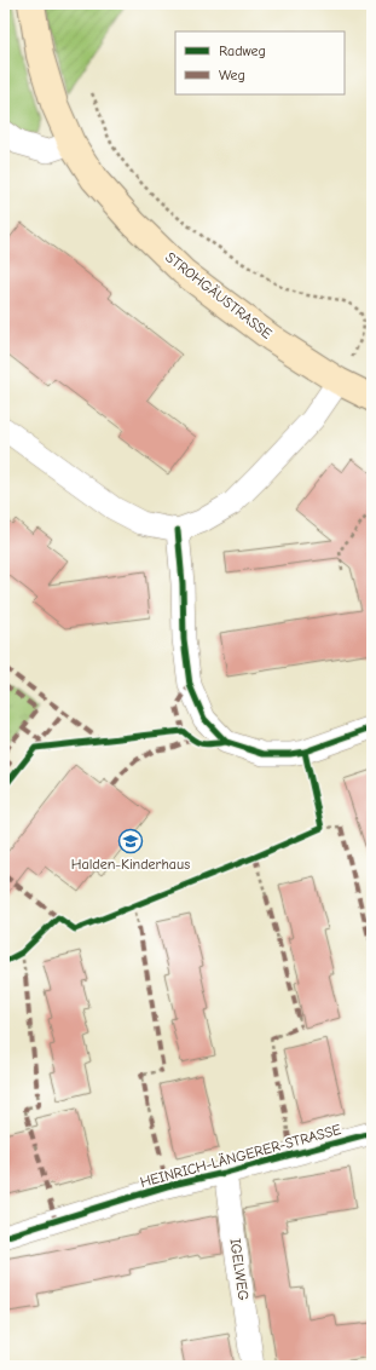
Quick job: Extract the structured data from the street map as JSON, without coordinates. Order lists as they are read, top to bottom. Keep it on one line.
{"streets":{"main road":["STROHGÄUSTRASSE"],"street":["HEINRICH-LÄNGERER-STRASSE","IGELWEG"]},"crossings":[["HEINRICH-LÄNGERER-STRASSE","IGELWEG"]],"places":{"school or university":["Halden-Kinderhaus"]},"legend":["Radweg","Weg"]}
